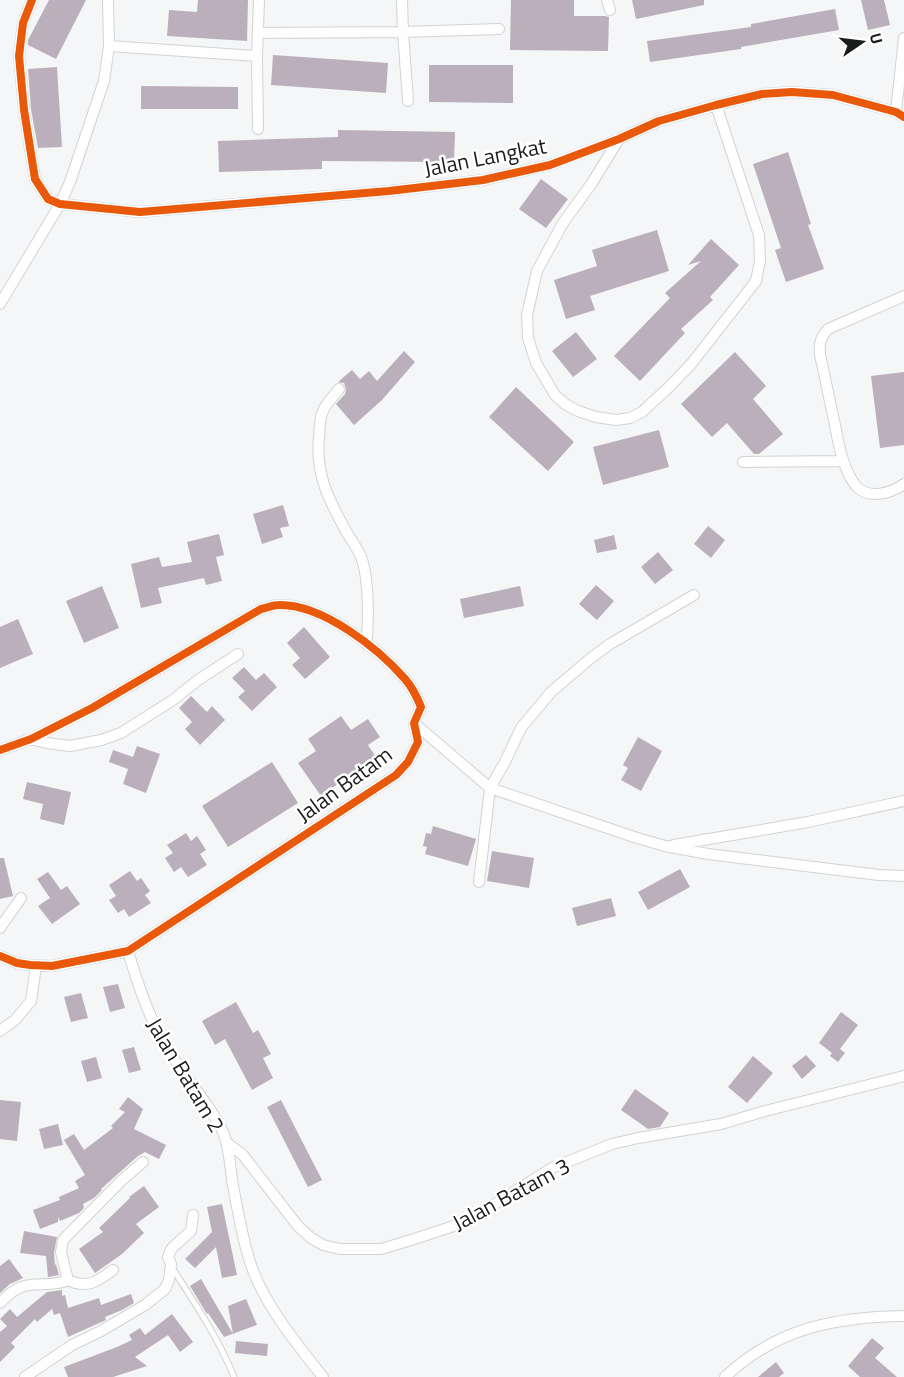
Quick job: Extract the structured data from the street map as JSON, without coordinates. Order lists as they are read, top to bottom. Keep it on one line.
{"streets":{"street":["Jalan Langkat","Jalan Batam","Jalan Batam 2","Jalan Batam 3"]},"crossings":[["Jalan Batam","Jalan Batam 2"],["Jalan Batam 2","Jalan Batam 3"]],"north":"right"}
